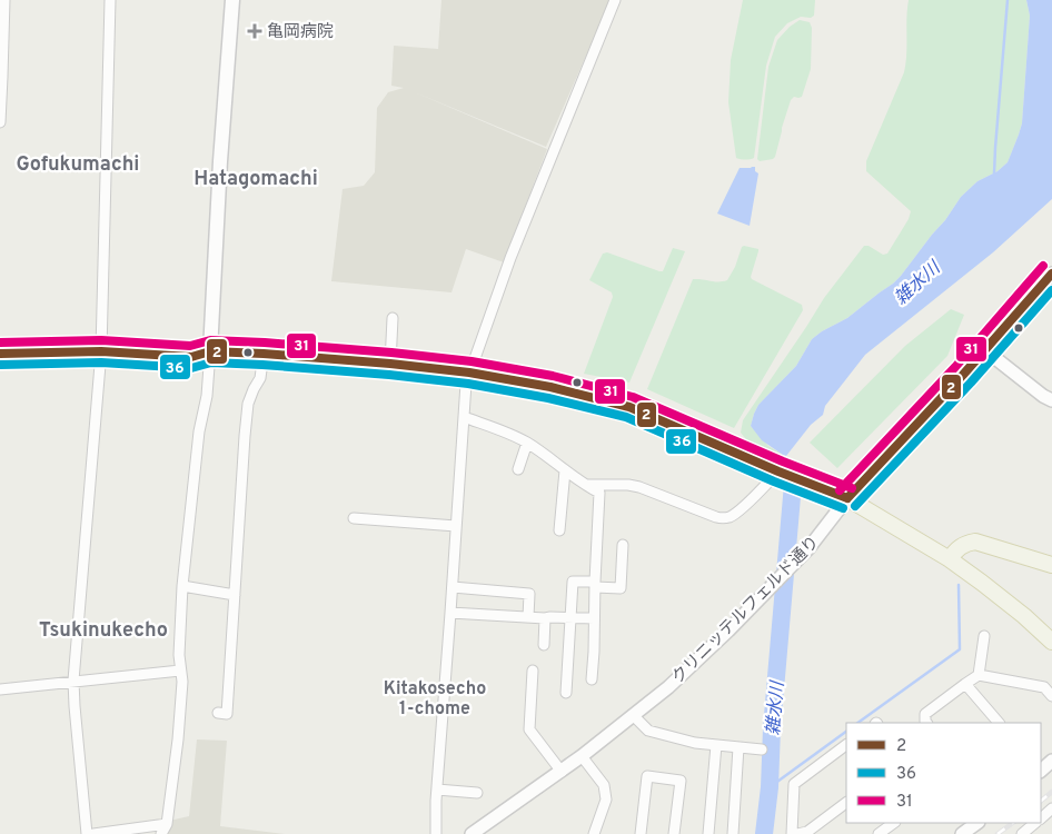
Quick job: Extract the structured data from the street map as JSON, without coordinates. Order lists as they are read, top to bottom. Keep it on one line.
{"streets":{"street":["クリニッテルフェルド通り"]},"districts":["Gofukumachi","Hatagomachi","Tsukinukecho","Kitakosecho 1-chome"],"water":["雑水川"],"places":{"health":["亀岡病院"]},"lines":["transit line 31","transit line 2","transit line 36"],"legend":["2","36","31"]}
